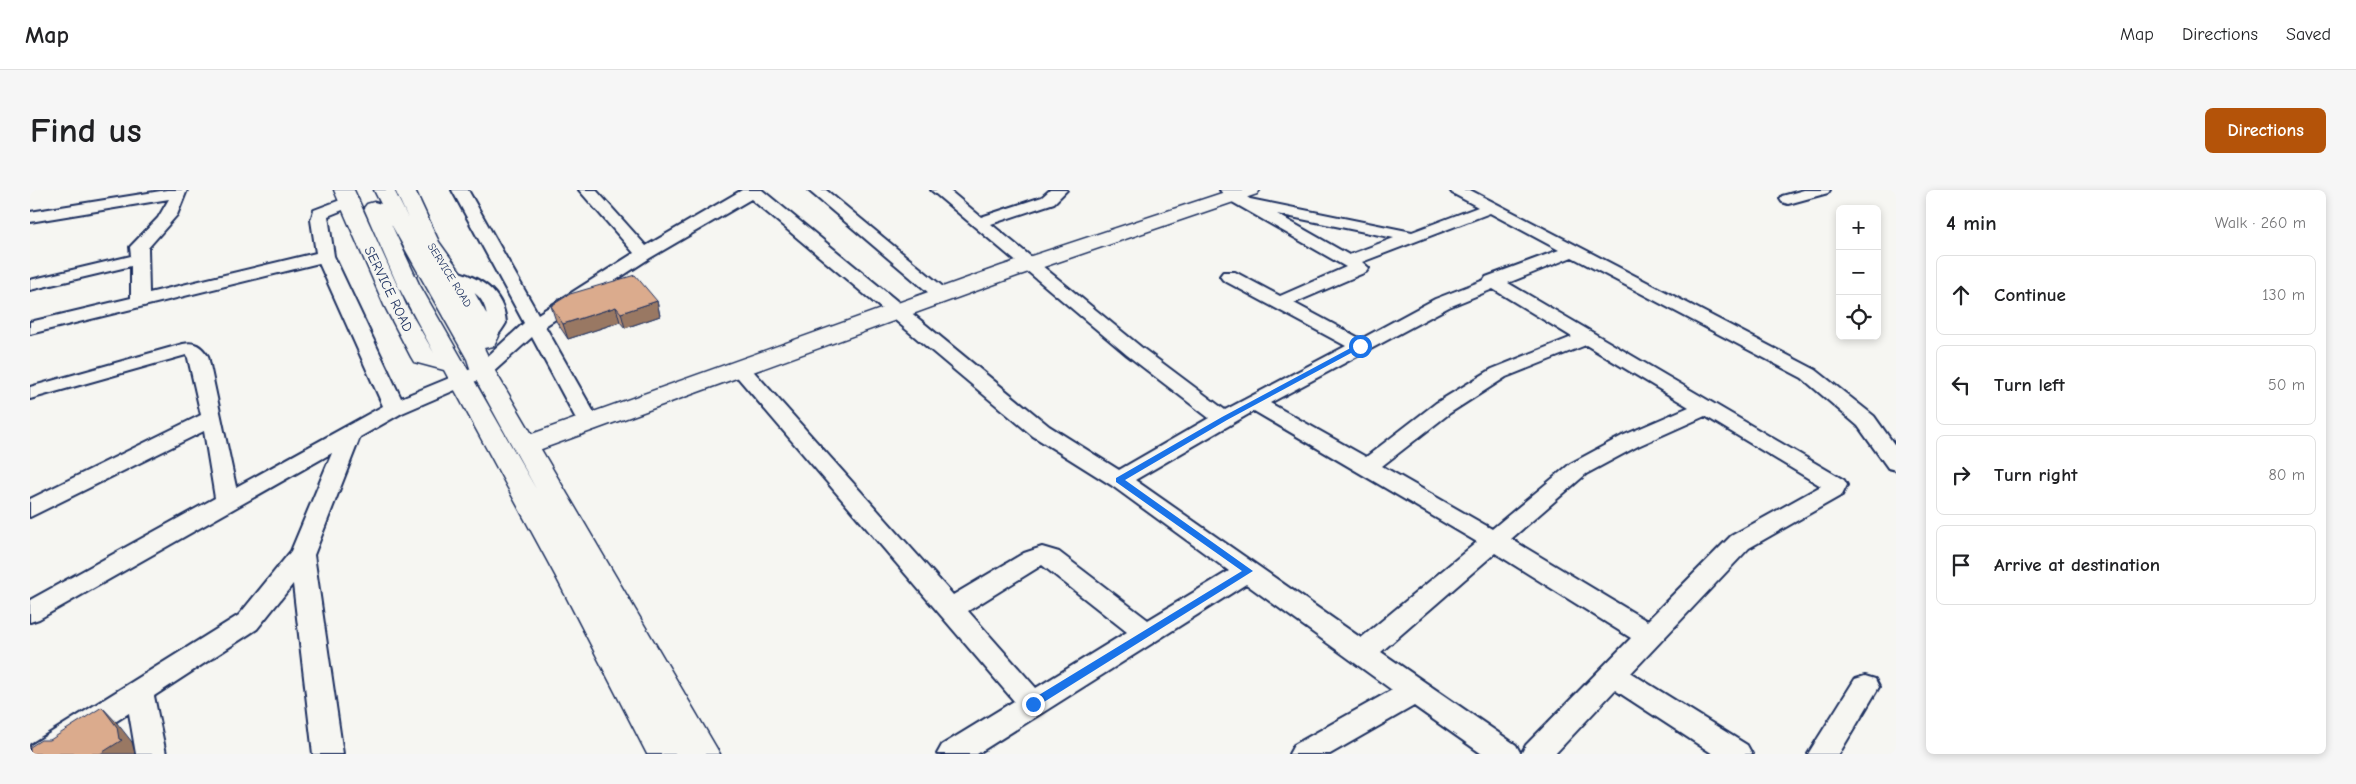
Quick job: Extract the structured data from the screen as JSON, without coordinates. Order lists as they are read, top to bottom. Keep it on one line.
{"streets":{"main road":["SERVICE ROAD"]},"page":{"header":"Map","nav":["Map","Directions","Saved"],"buttons":"Directions","title":"Find us","heading":["4 min","Walk · 260 m"],"map_buttons":["+","−"],"list":[["Continue","130 m"],["Turn left","50 m"],["Turn right","80 m"],"Arrive at destination"]}}
